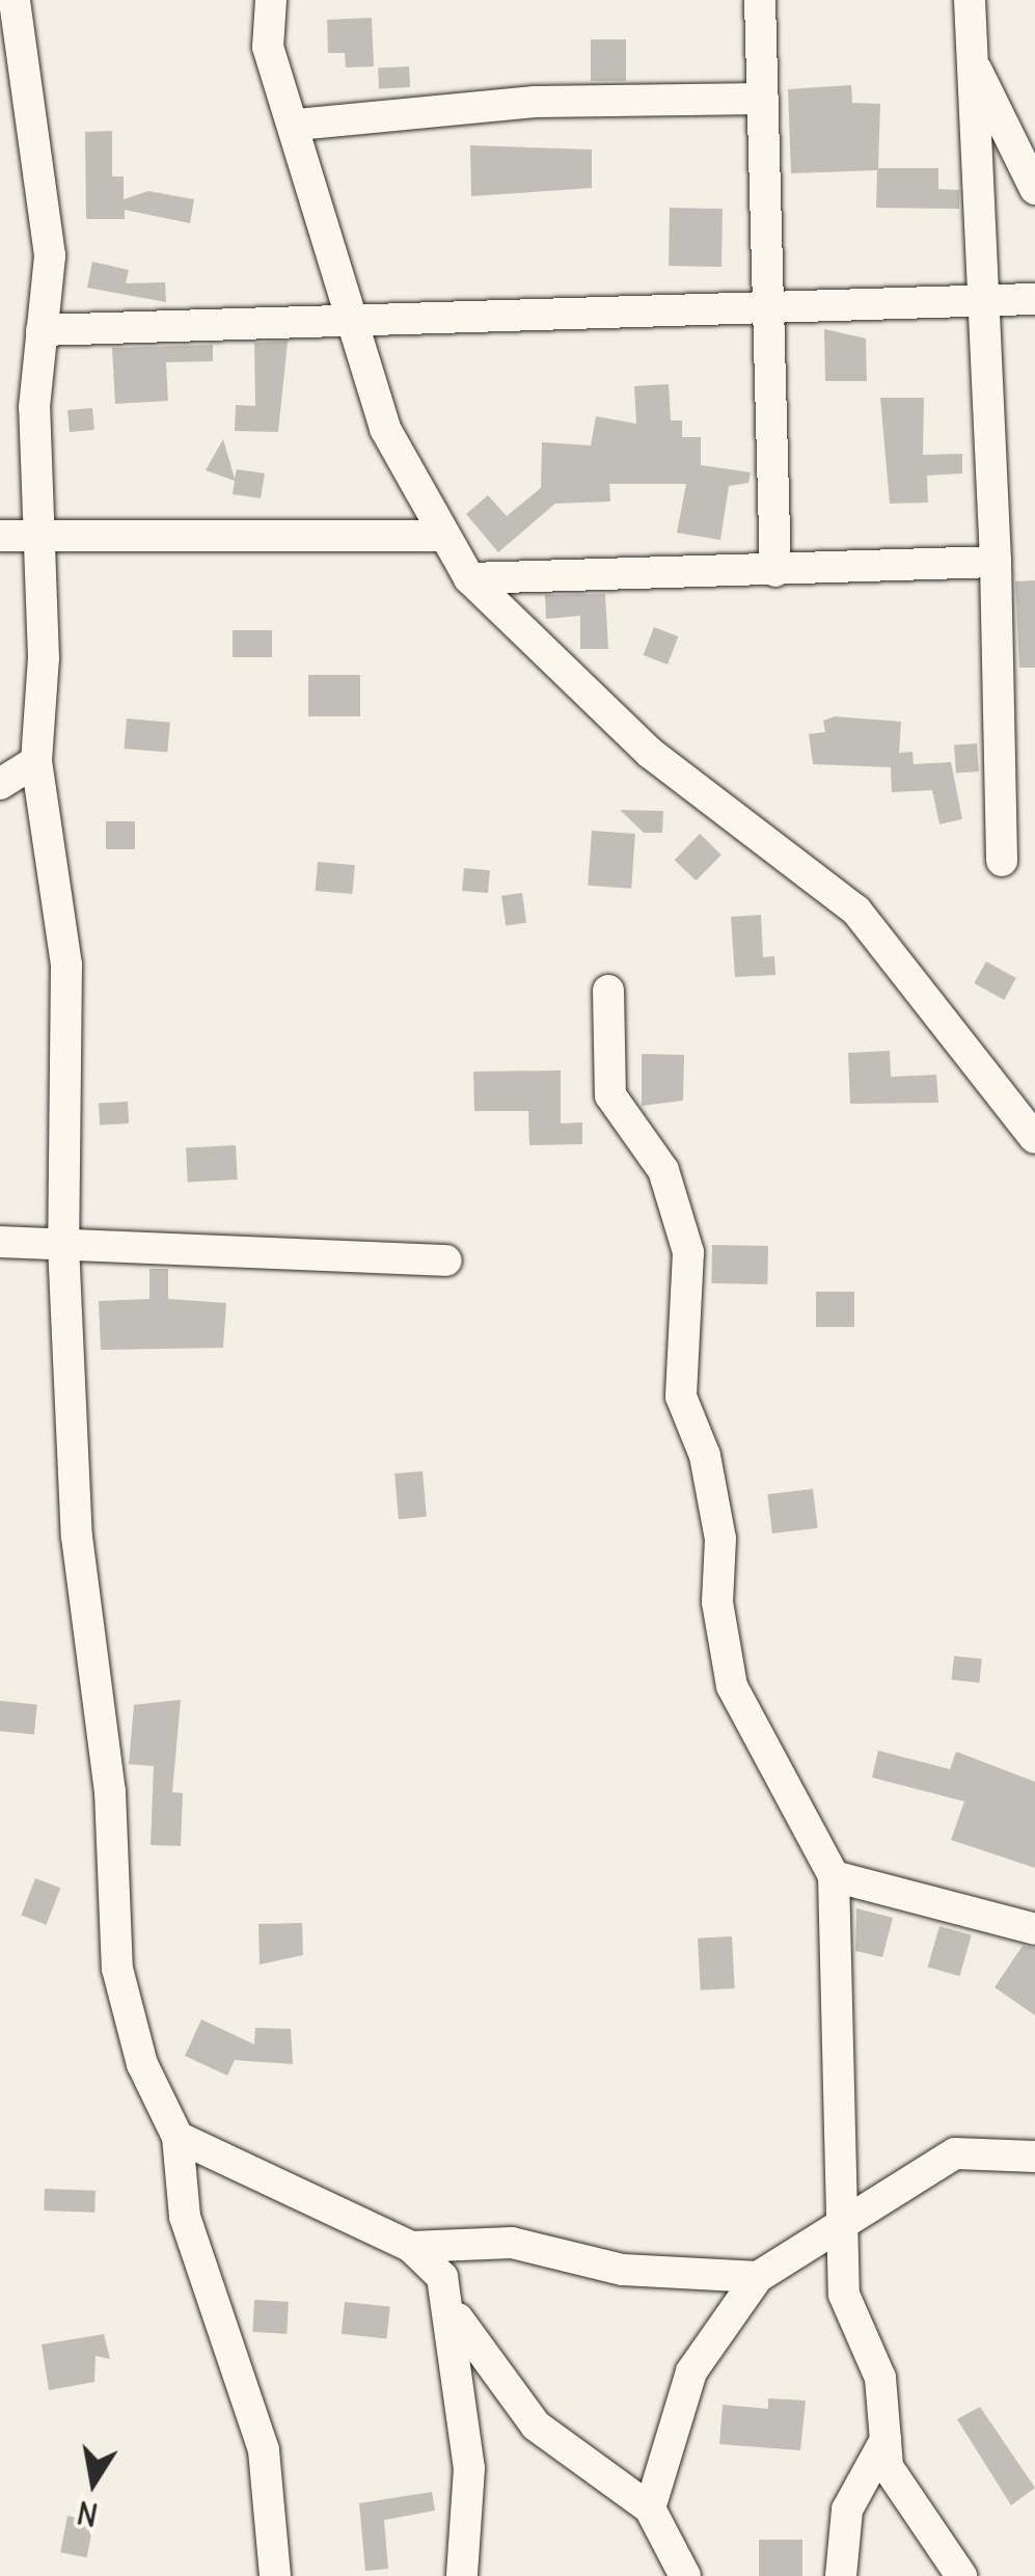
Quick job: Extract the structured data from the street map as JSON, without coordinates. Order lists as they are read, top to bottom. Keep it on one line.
{"north":"bottom"}
